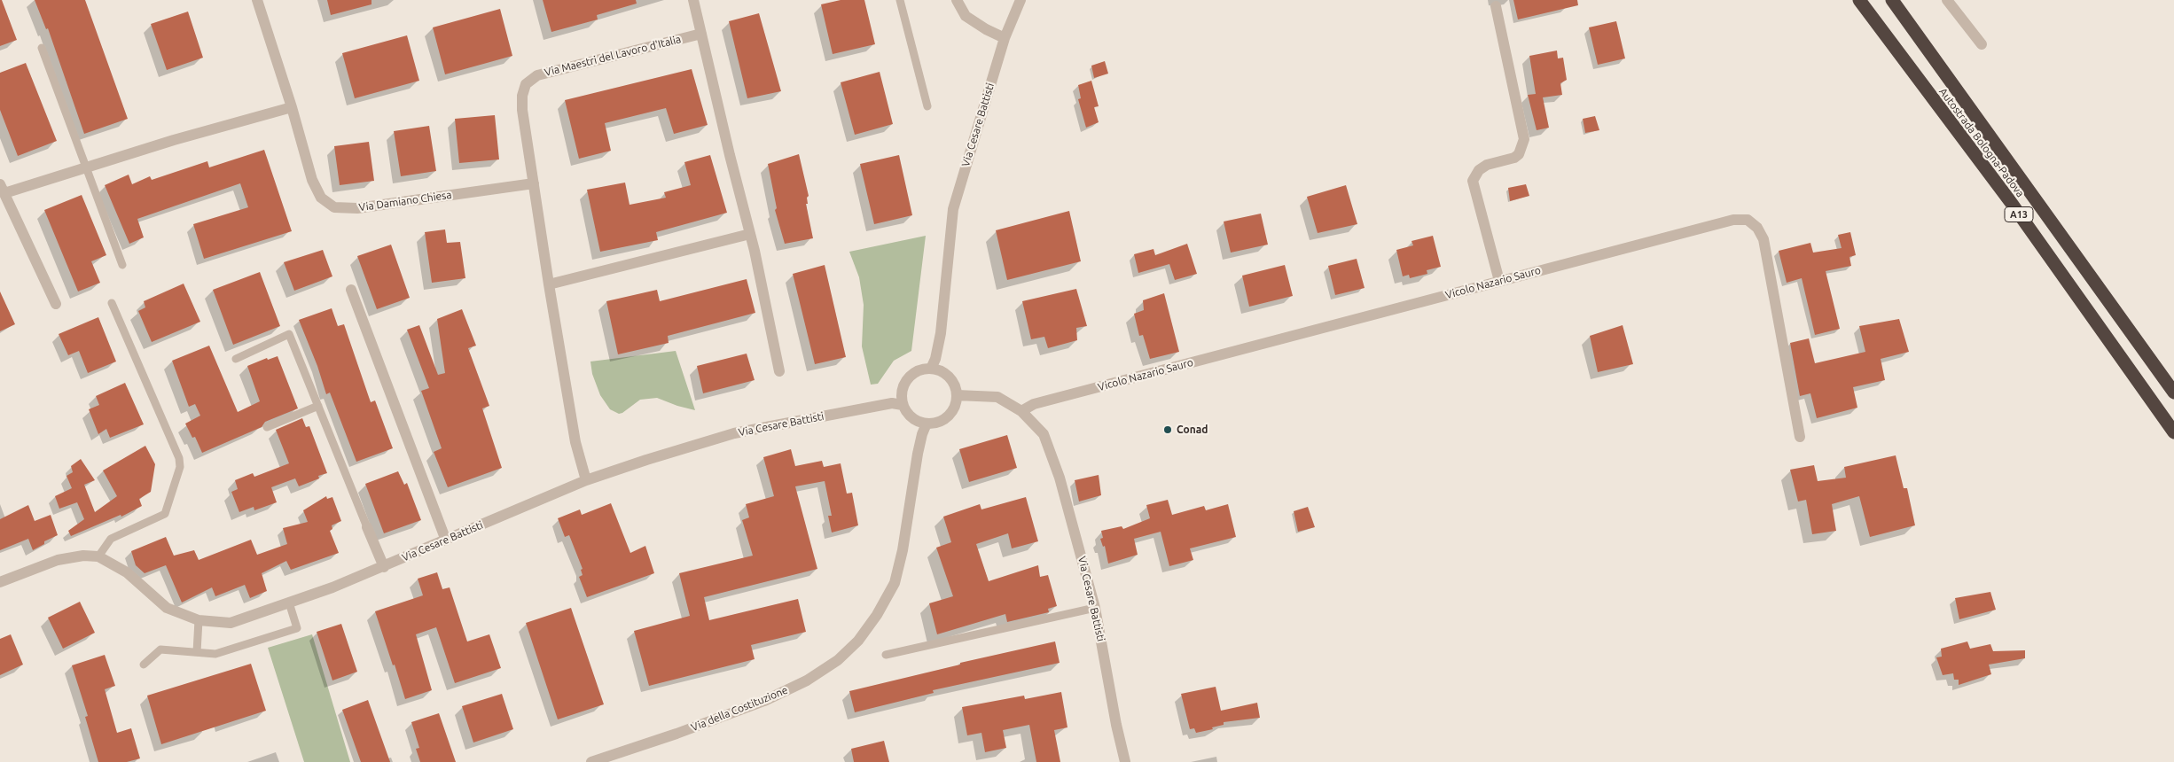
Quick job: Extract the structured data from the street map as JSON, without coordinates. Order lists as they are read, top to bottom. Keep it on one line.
{"streets":{"highway":["Autostrada Bologna-Padova","A13"],"street":["Via Maestri del Lavoro d'Italia","Via Cesare Battisti","Via Damiano Chiesa","Vicolo Nazario Sauro","Via della Costituzione"]},"crossings":[["Via Maestri del Lavoro d'Italia","Via Damiano Chiesa"],["Via Cesare Battisti","Vicolo Nazario Sauro"],["Via Cesare Battisti","Via della Costituzione"]],"places":["Conad"]}
